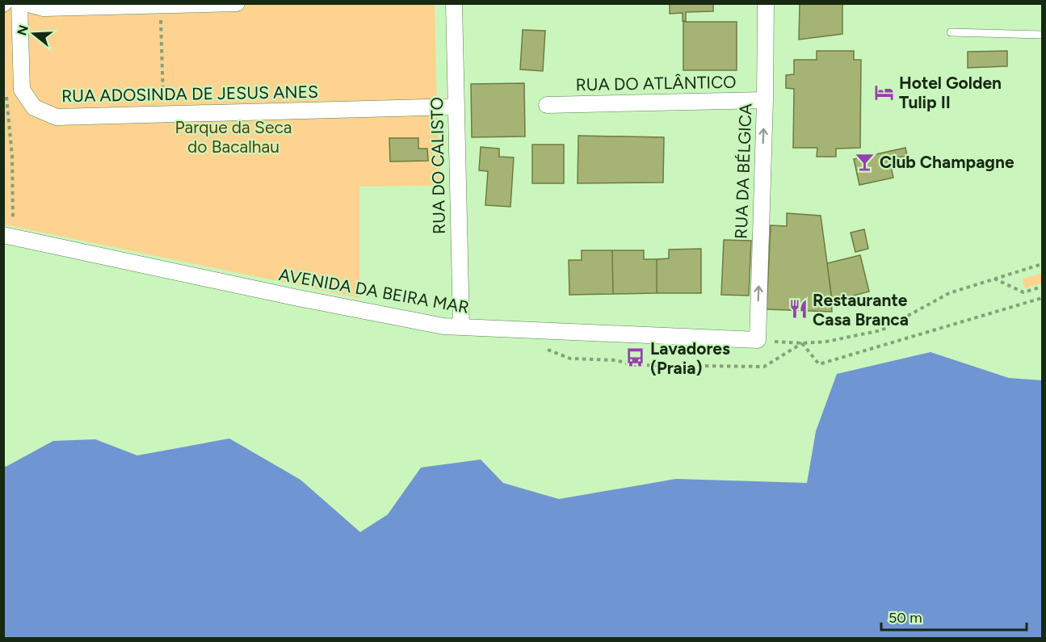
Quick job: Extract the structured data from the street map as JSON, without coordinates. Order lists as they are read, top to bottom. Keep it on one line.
{"streets":{"street":["RUA DO ATLÂNTICO","RUA ADOSINDA DE JESUS ANES","RUA DO CALISTO","RUA DA BÉLGICA","AVENIDA DA BEIRA MAR"]},"crossings":[["RUA DO ATLÂNTICO","RUA DA BÉLGICA"],["RUA ADOSINDA DE JESUS ANES","RUA DO CALISTO"],["RUA DO CALISTO","AVENIDA DA BEIRA MAR"],["RUA DA BÉLGICA","AVENIDA DA BEIRA MAR"]],"one_way":["RUA DA BÉLGICA"],"parks":["Parque da Seca do Bacalhau"],"places":{"hotel":["Hotel Golden Tulip II"],"bar":["Club Champagne"],"restaurant":["Restaurante Casa Branca"],"bus stop":["Lavadores (Praia)"]},"scale_bar":"50 m","north":"left"}
